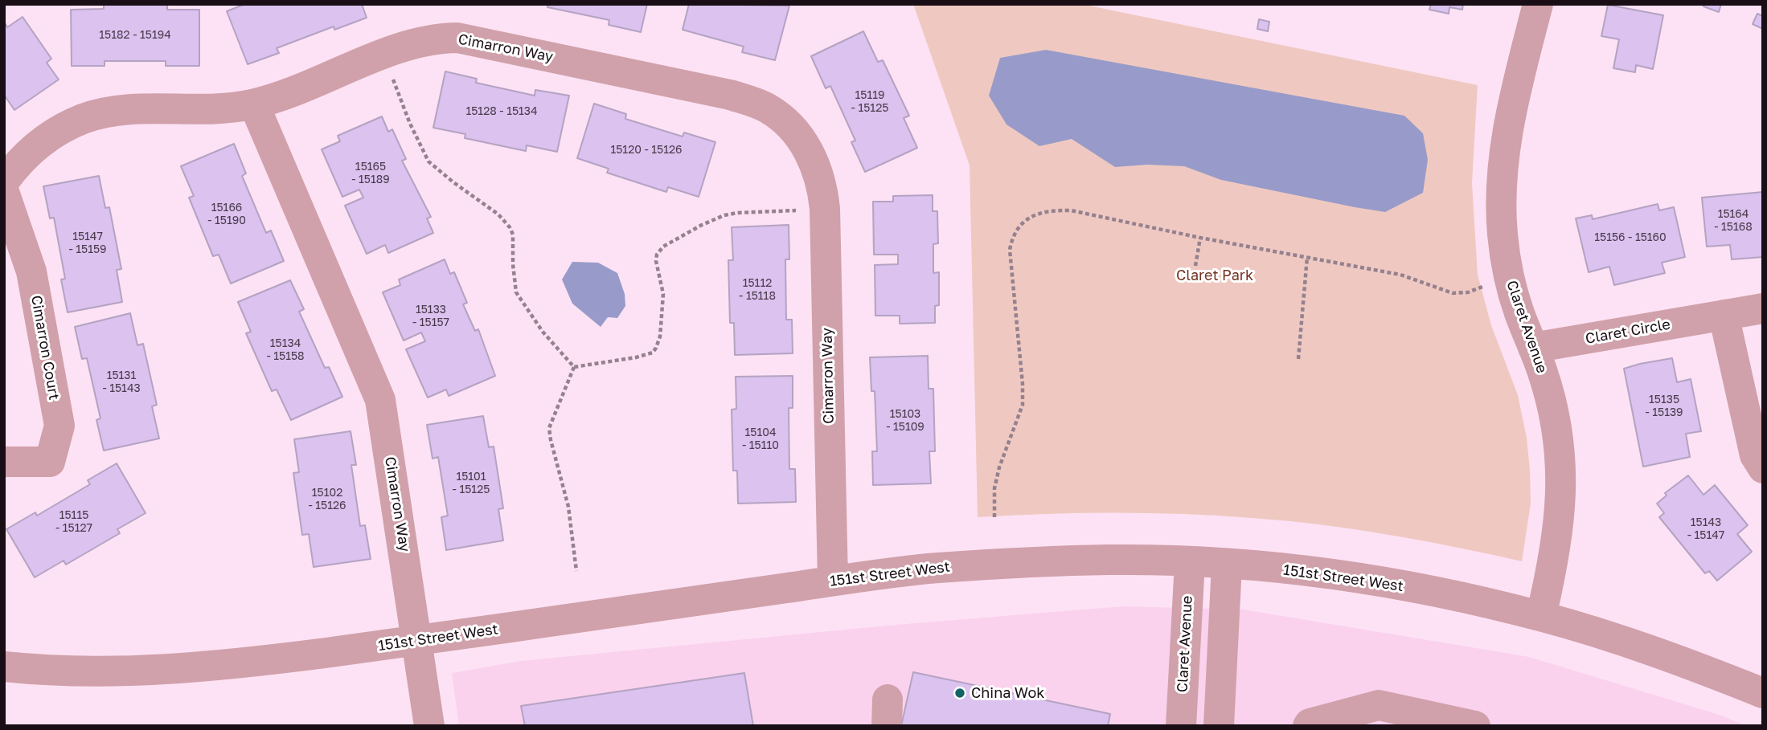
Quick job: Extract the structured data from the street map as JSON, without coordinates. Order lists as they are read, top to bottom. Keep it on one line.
{"streets":{"street":["Cimarron Way","Claret Avenue","Claret Circle","Cimarron Court","151st Street West"]},"crossings":[["Cimarron Way","151st Street West"],["Claret Avenue","Claret Circle"],["Claret Avenue","151st Street West"]],"parks":["Claret Park"],"places":["China Wok"],"house_numbers":["15182 - 15194","15119 - 15125","15128 - 15134","15120 - 15126","15165 - 15189","15166 - 15190","15164 - 15168","15147 - 15159","15156 - 15160","15112 - 15118","15133 - 15157","15134 - 15158","15131 - 15143","15135 - 15139","15103 - 15109","15104 - 15110","15101 - 15125","15102 - 15126","15115 - 15127","15143 - 15147"]}
